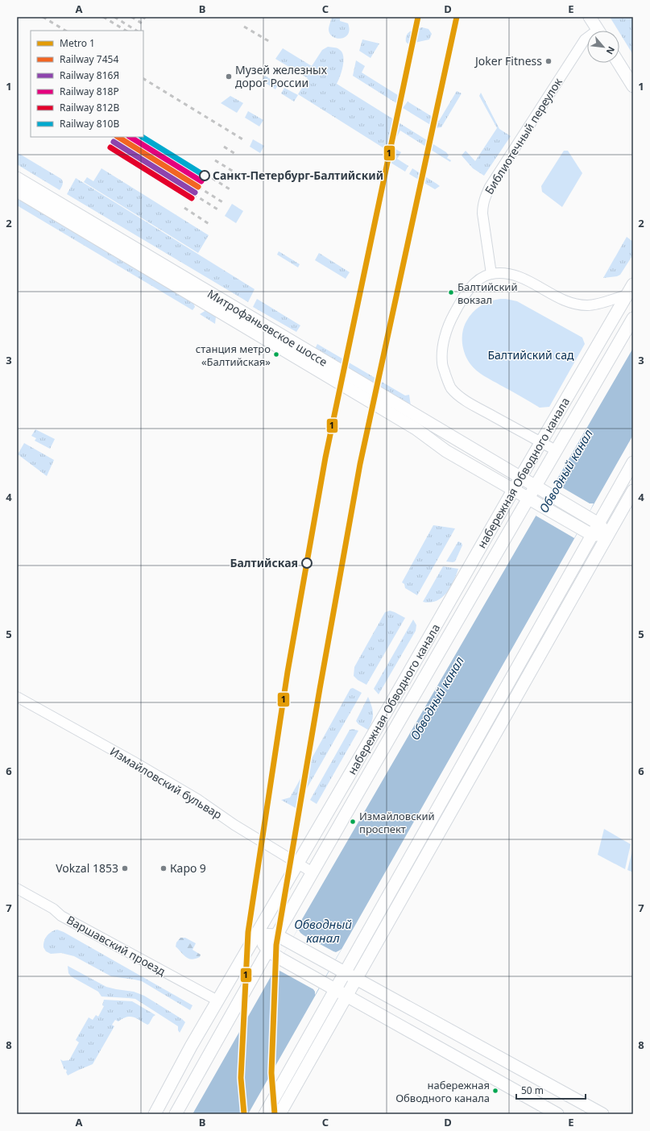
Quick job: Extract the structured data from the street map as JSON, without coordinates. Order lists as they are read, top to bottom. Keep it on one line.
{"streets":{"main road":["Митрофаньевское шоссе","набережная Обводного канала"],"street":["Библиотечный переулок","Измайловский бульвар","Варшавский проезд"]},"crossings":[["Митрофаньевское шоссе","набережная Обводного канала"],["набережная Обводного канала","Измайловский бульвар"],["набережная Обводного канала","Варшавский проезд"]],"water":["Обводный канал"],"parks":["Балтийский сад"],"places":["Joker Fitness","Музей железных дорог России","Санкт-Петербург-Балтийский","Балтийский вокзал","станция метро «Балтийская»","Балтийская","Измайловский проспект","Vokzal 1853","Каро 9","набережная Обводного канала"],"lines":["metro line 1","rail line 7454","rail line 818Р","rail line 810В","rail line 816Я","rail line 812В"],"legend":["Metro 1","Railway 7454","Railway 816Я","Railway 818Р","Railway 812В","Railway 810В"],"scale_bar":"50 m","north":"bottom right","grid":{"columns":["A","B","C","D","E"],"rows":["1","2","3","4","5","6","7","8"]}}
